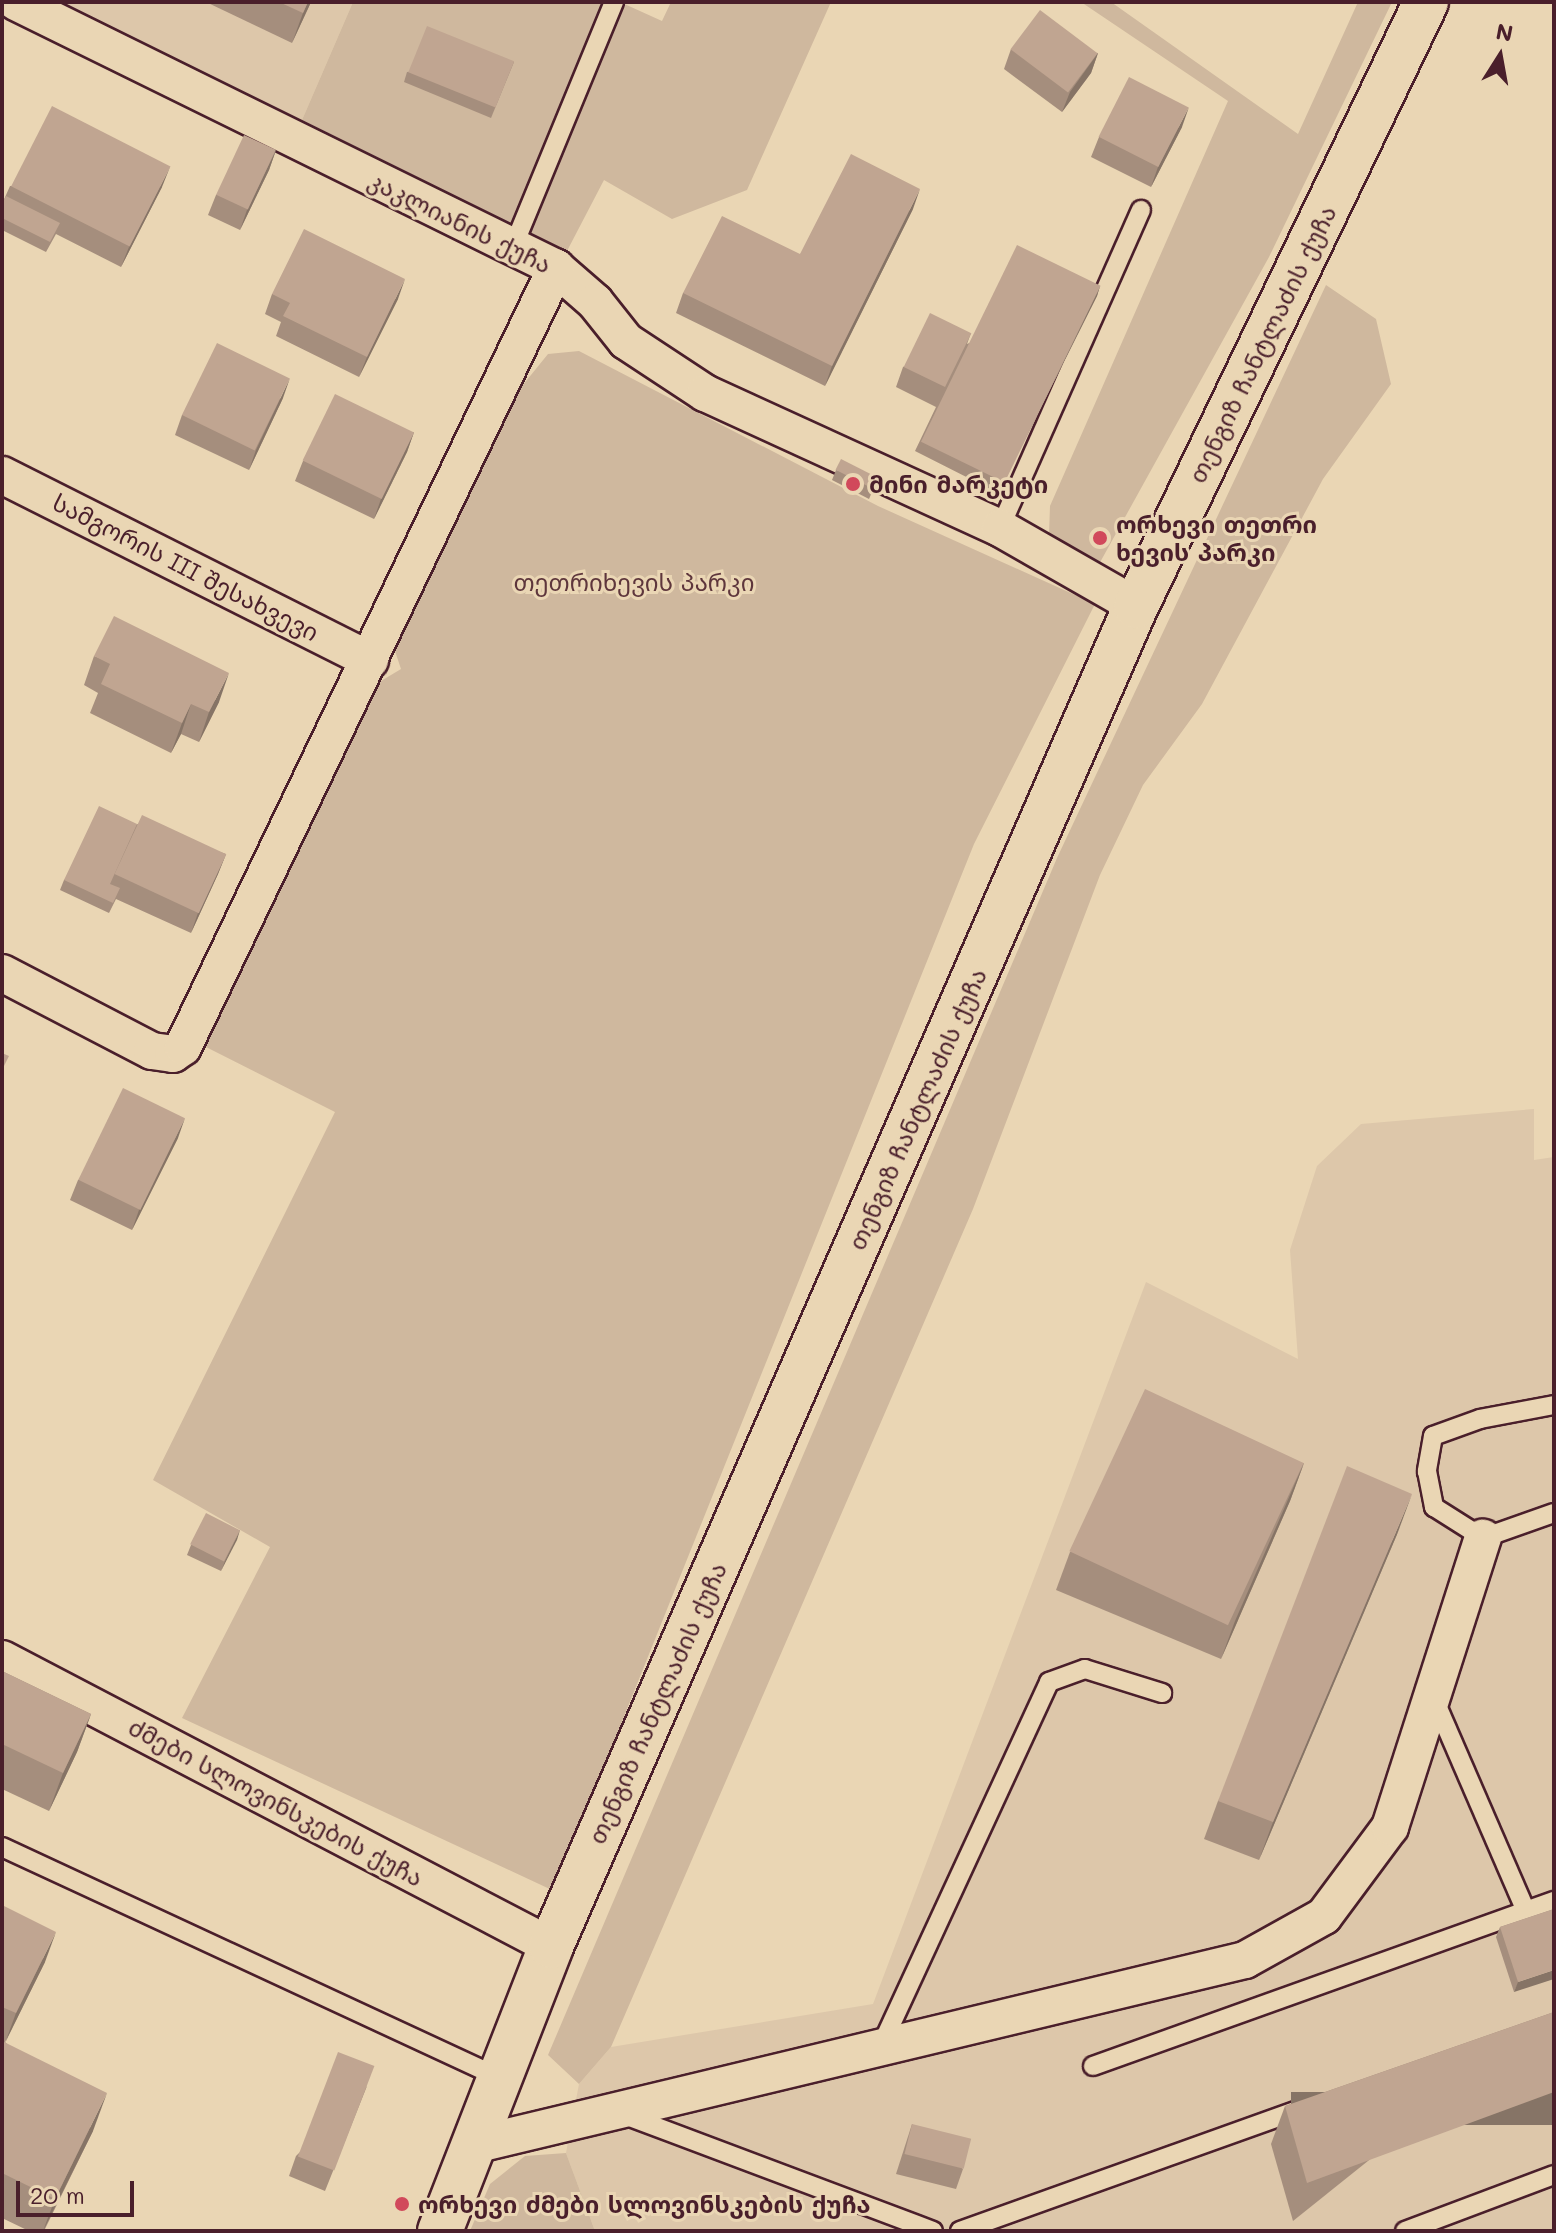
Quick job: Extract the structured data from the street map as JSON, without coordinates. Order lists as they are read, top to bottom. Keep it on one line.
{"streets":{"street":["კაკლიანის ქუჩა","თენგიზ ჩანტლაძის ქუჩა","სამგორის III შესახვევი","ძმები სლოვინსკების ქუჩა"]},"crossings":[["კაკლიანის ქუჩა","თენგიზ ჩანტლაძის ქუჩა"],["თენგიზ ჩანტლაძის ქუჩა","ძმები სლოვინსკების ქუჩა"]],"parks":["თეთრიხევის პარკი"],"places":["მინი მარკეტი","ორხევი თეთრი ხევის პარკი","ორხევი ძმები სლოვინსკების ქუჩა"],"scale_bar":"20 m","north":"top"}
